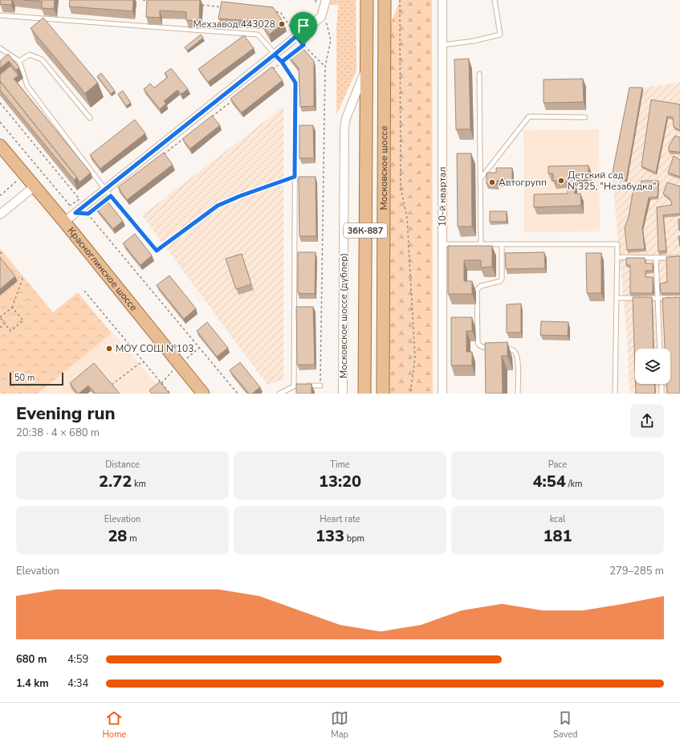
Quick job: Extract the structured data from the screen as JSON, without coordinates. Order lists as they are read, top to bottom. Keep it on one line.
{"streets":{"main road":["Московское шоссе","36К-887","Красноглинское шоссе"],"street":["10-й квартал","Московское шоссе (дублер)"]},"crossings":[["Московское шоссе","Московское шоссе (дублер)"]],"places":["Мехзавод 443028","Детский сад №325, \"Незабудка\"","Автогрупп","МОУ СОШ №103"],"scale_bar":"50 m","page":{"scale":"50 m","heading":["Evening run","20:38 · 4 × 680 m"],"stats":[["Distance","2.72 km"],["Time","13:20"],["Pace","4:54 /km"],["Elevation","28 m"],["Heart rate","133 bpm"],["kcal","181"]],"chart":["Elevation","279–285 m"],"list":[{"name":"680 m","note":"4:59"},{"name":"1.4 km","note":"4:34"}],"tabs":["Home","Map","Saved"]}}
